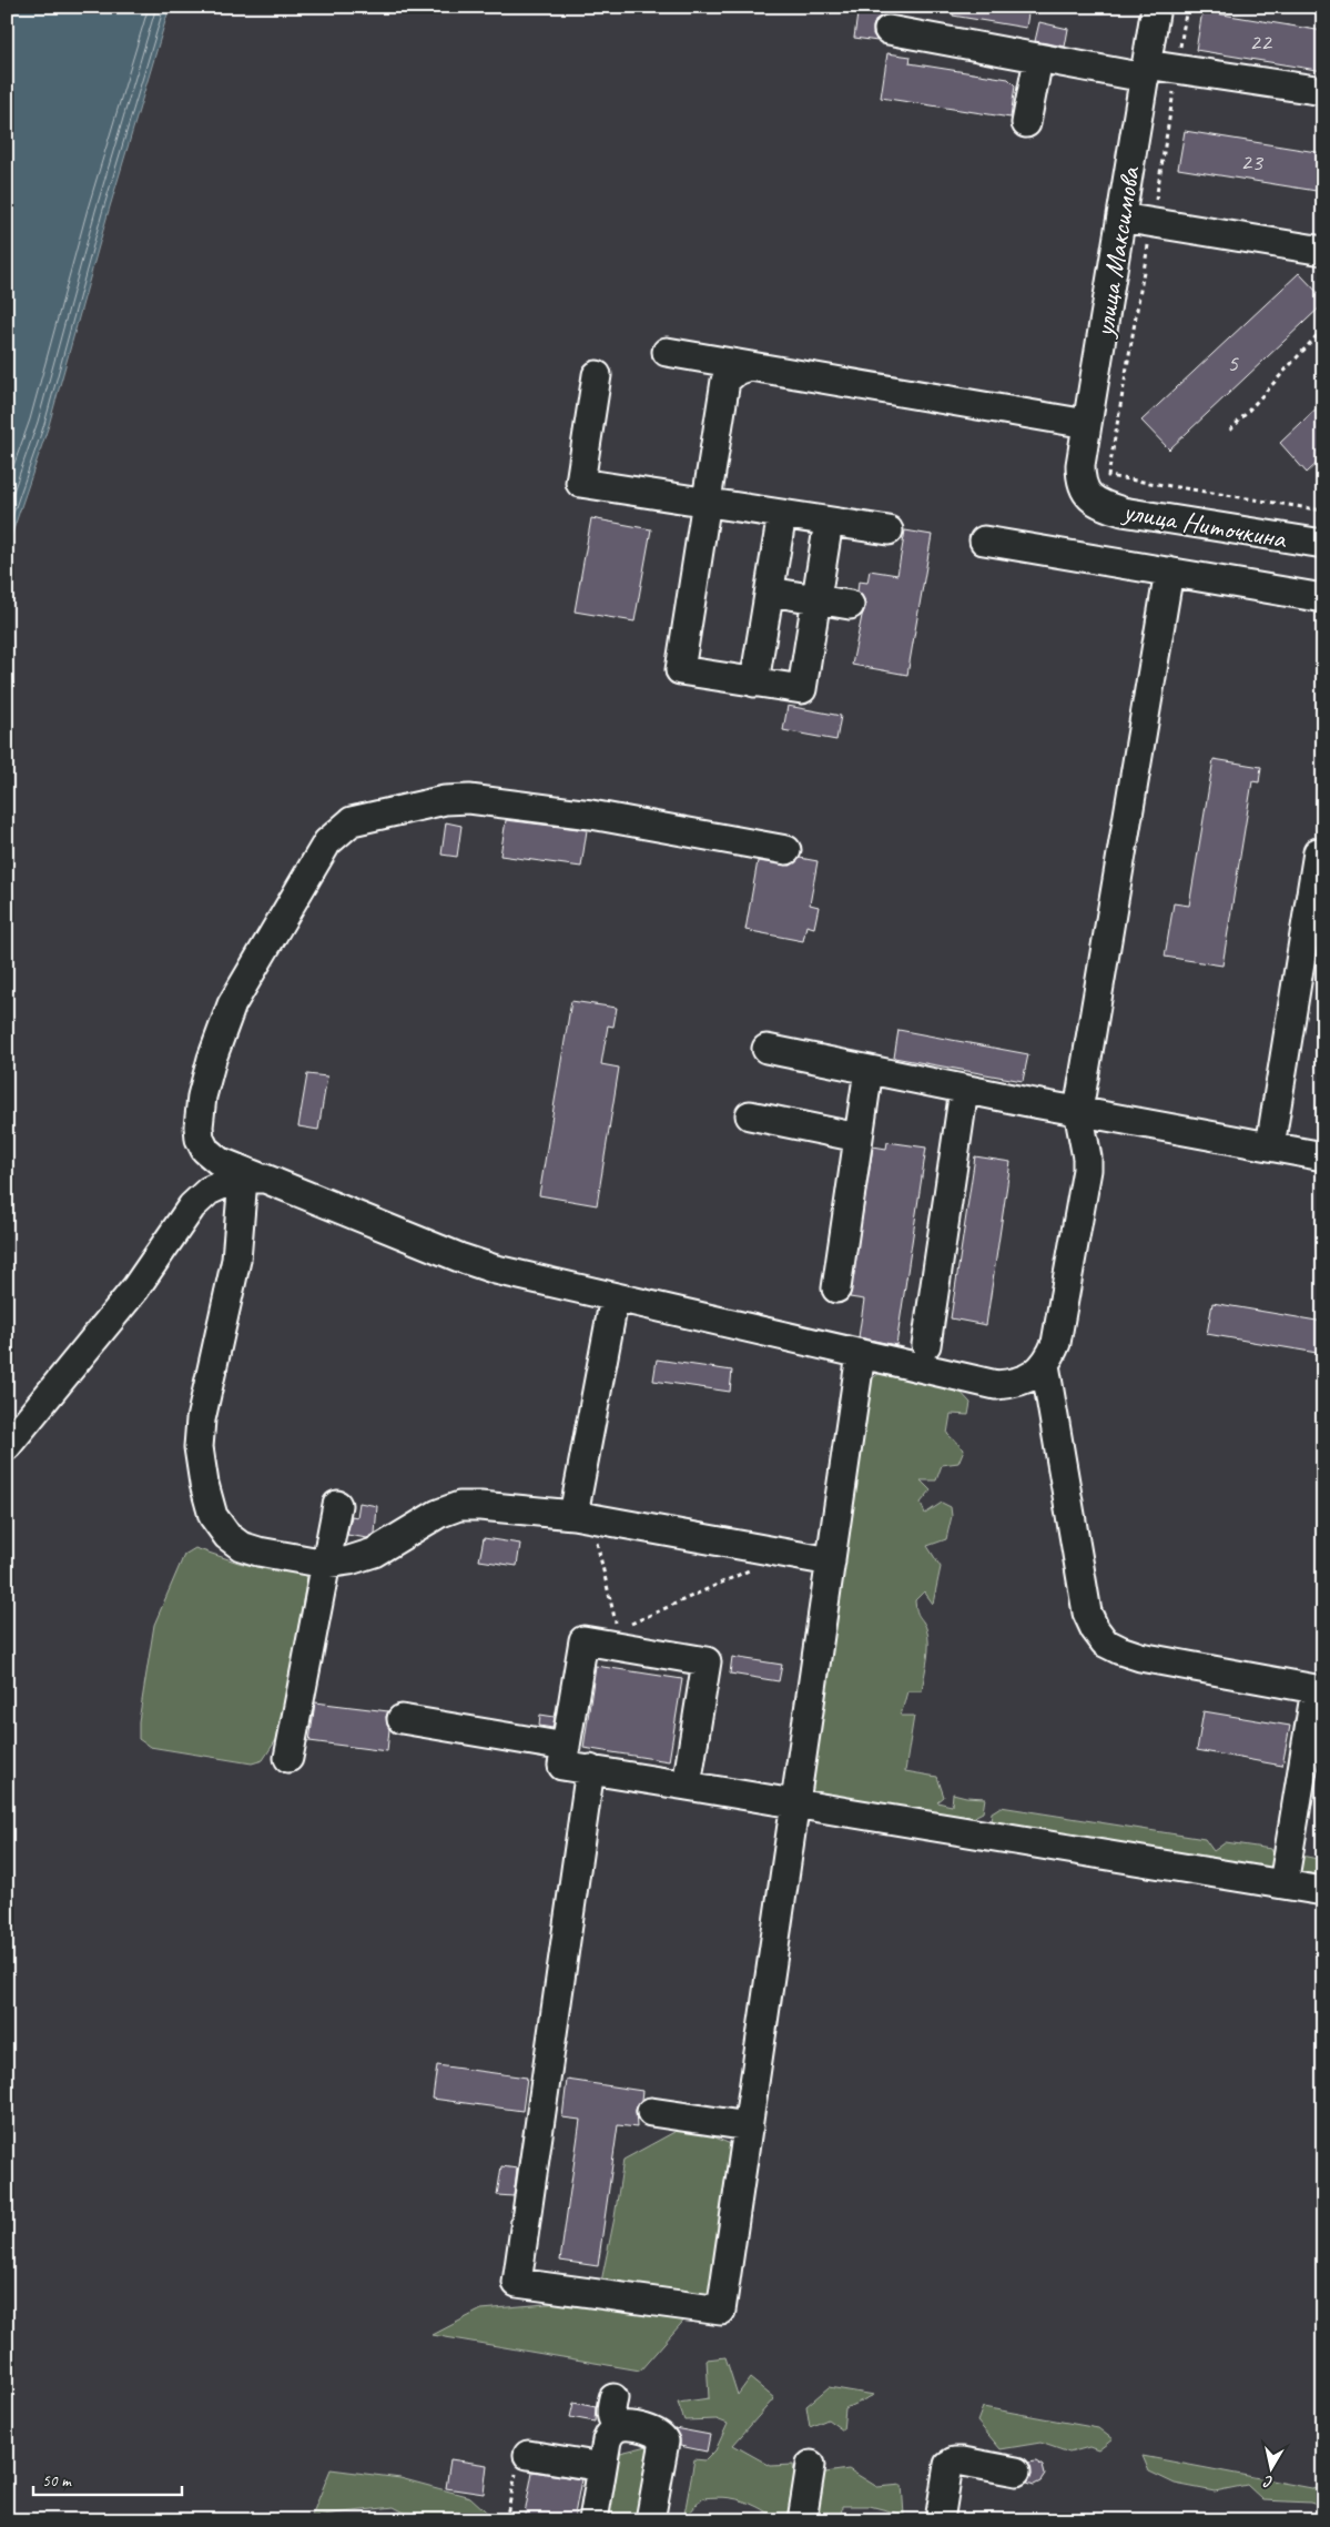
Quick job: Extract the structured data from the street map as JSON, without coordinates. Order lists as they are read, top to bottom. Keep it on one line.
{"streets":{"street":["улица Максимова","улица Ниточкина"]},"crossings":[["улица Максимова","улица Ниточкина"]],"house_numbers":["22","23","5"],"scale_bar":"50 m","north":"bottom"}
